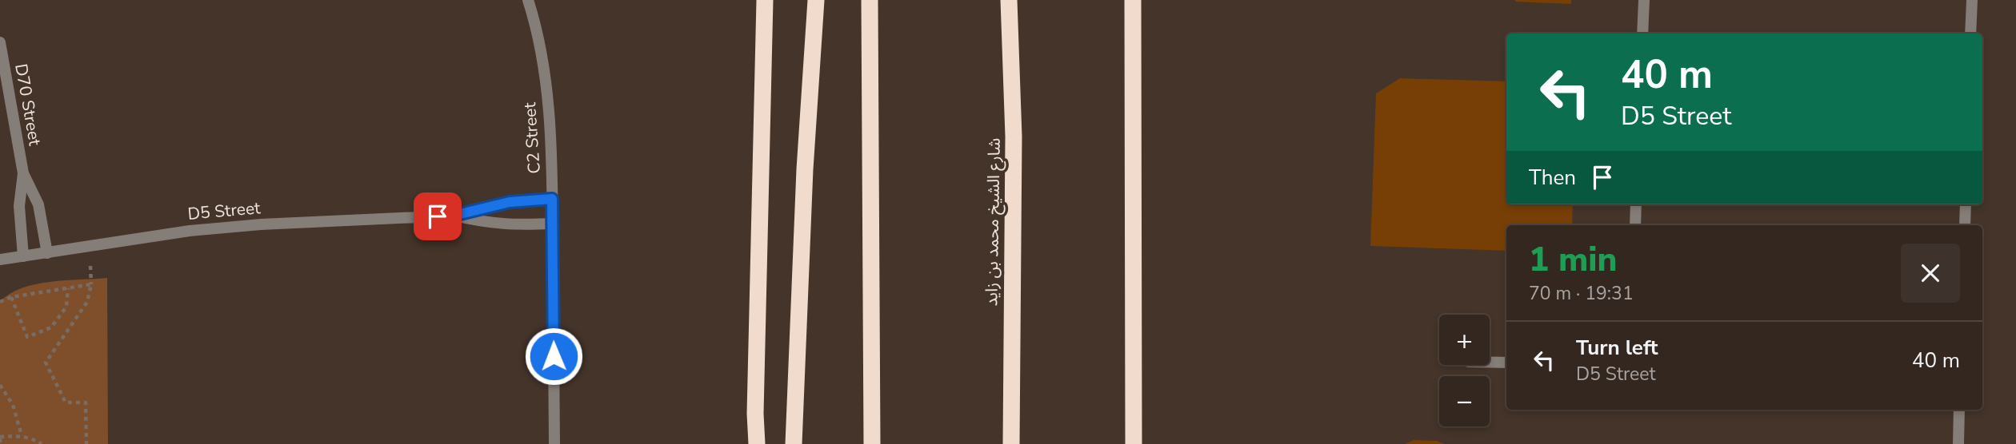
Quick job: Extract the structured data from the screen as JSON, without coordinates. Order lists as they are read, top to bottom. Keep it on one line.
{"streets":{"highway":["شارع الشيخ محمد بن زايد"],"street":["D70 Street","C2 Street","D5 Street"]},"crossings":[["D70 Street","D5 Street"],["C2 Street","D5 Street"]],"page":{"turn":["40 m","D5 Street"],"then":"Then","heading":["1 min","70 m · 19:31"],"map_buttons":["+","−"],"list":[{"name":"Turn left","note":"D5 Street","value":"40 m"}]}}
